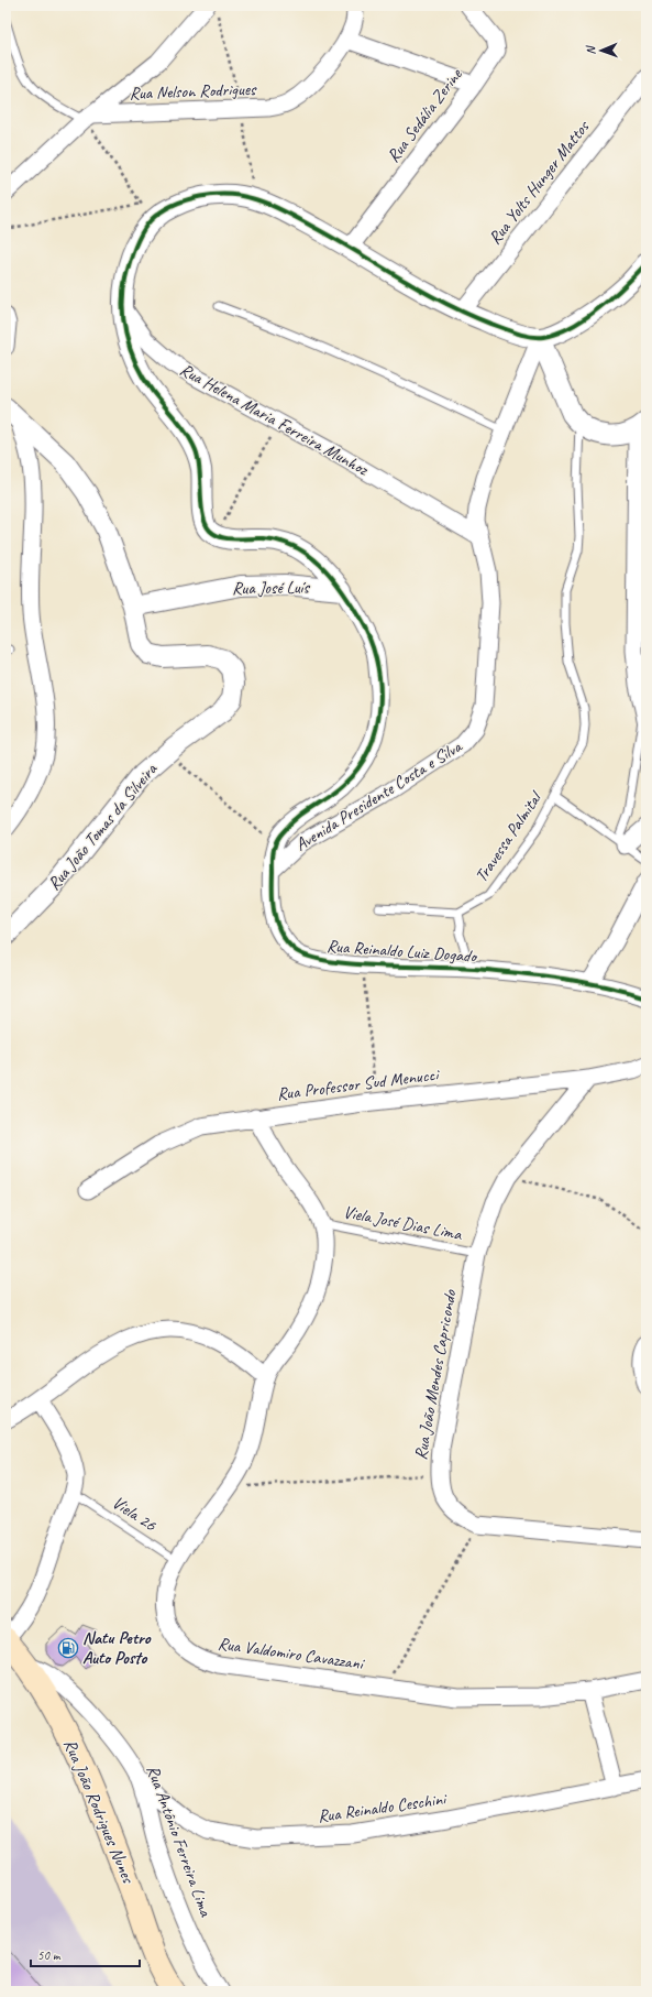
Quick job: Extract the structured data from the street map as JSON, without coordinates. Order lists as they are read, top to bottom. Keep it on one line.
{"streets":{"main road":["Rua João Rodrigues Nunes"],"street":["Rua Nelson Rodrigues","Rua Sedália Zerine","Rua Yolts Hunger Mattos","Rua Helena Maria Ferreira Munhoz","Rua José Luís","Avenida Presidente Costa e Silva","Rua João Tomas da Silveira","Rua Reinaldo Luiz Dogado","Rua Professor Sud Menucci","Rua João Mendes Capricondo","Rua Valdomiro Cavazzani","Rua Reinaldo Ceschini","Rua Antônio Ferreira Lima"],"lane":["Travessa Palmital","Viela José Dias Lima","Viela 26"]},"crossings":[["Rua Helena Maria Ferreira Munhoz","Avenida Presidente Costa e Silva"],["Rua José Luís","Rua João Tomas da Silveira"],["Avenida Presidente Costa e Silva","Rua Reinaldo Luiz Dogado"],["Rua Professor Sud Menucci","Rua João Mendes Capricondo"],["Rua Professor Sud Menucci","Rua Valdomiro Cavazzani"],["Viela José Dias Lima","Rua João Mendes Capricondo"],["Viela José Dias Lima","Rua Valdomiro Cavazzani"],["Viela 26","Rua Valdomiro Cavazzani"],["Rua Reinaldo Ceschini","Rua Antônio Ferreira Lima"],["Rua João Rodrigues Nunes","Rua Antônio Ferreira Lima"]],"places":{"fuel station":["Natu Petro Auto Posto"]},"scale_bar":"50 m","north":"left"}
